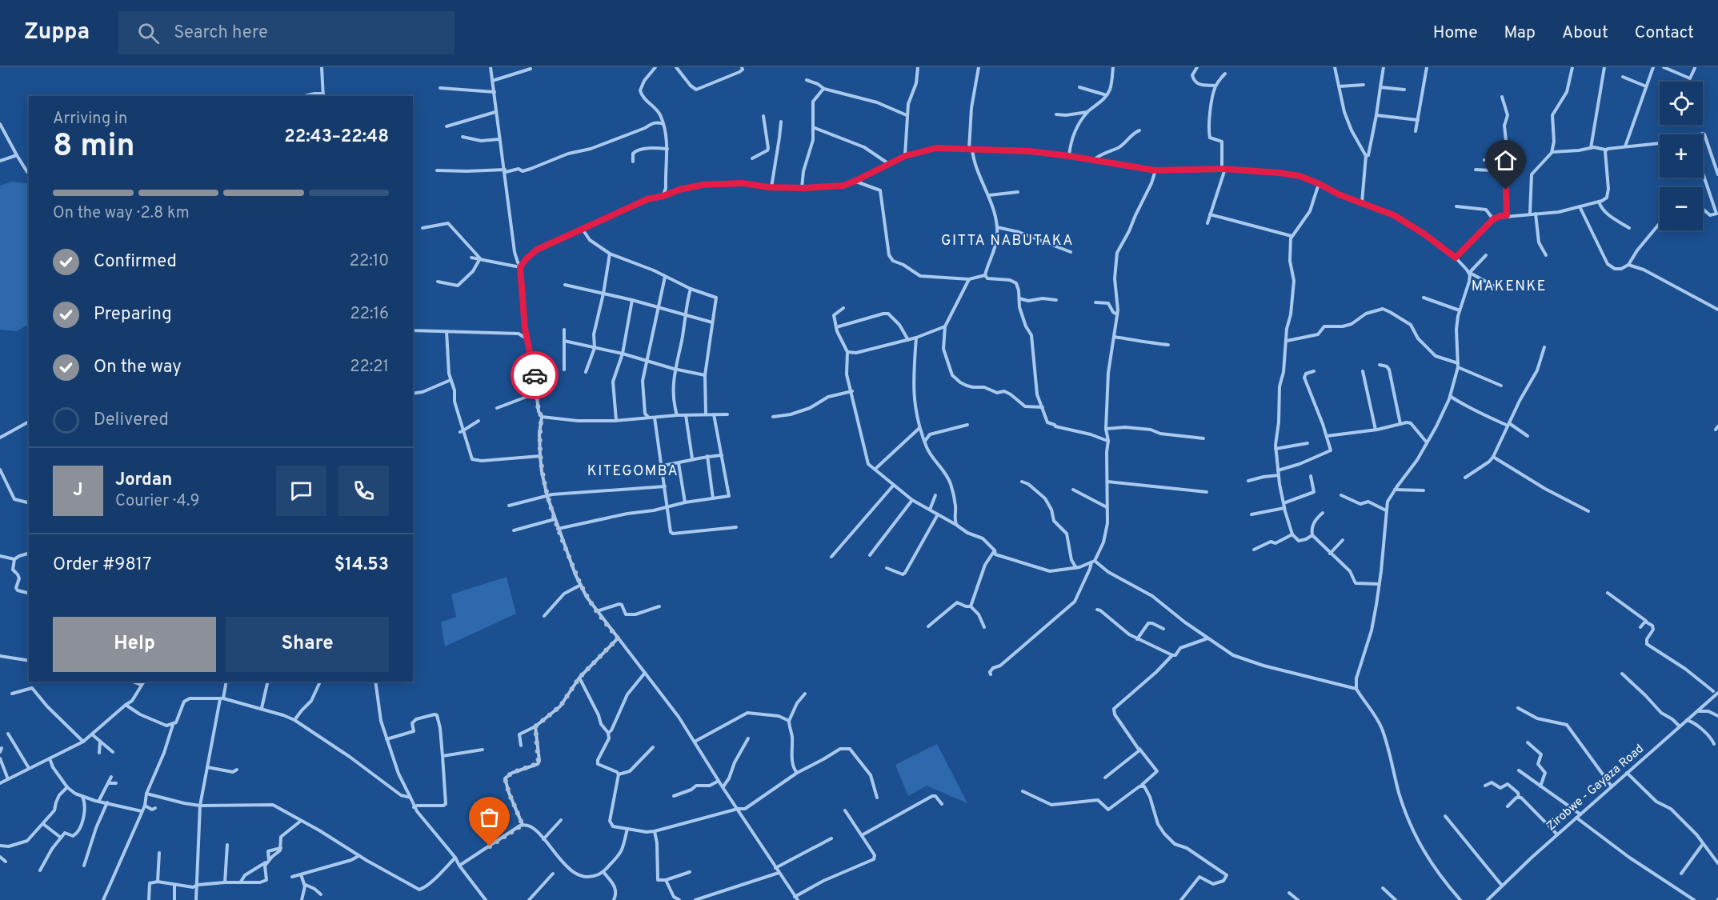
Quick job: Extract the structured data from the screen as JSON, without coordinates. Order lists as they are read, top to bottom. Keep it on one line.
{"streets":{"street":["Zirobwe - Gayaza Road"]},"districts":["GITTA NABUTAKA","MAKENKE","KITEGOMBA"],"page":{"header":"Zuppa","search":"Search here","nav":["Home","Map","About","Contact"],"map_buttons":["+","−"],"heading":["8 min","Arriving in","22:43–22:48"],"panel":["Jordan","Courier · 4.9","Order #9817","$14.53"],"bar":"On the way · 2.8 km","list":[["Confirmed","22:10"],["Preparing","22:16"],["On the way","22:21"],"Delivered"],"round":"J","buttons":["Help","Share"]}}
